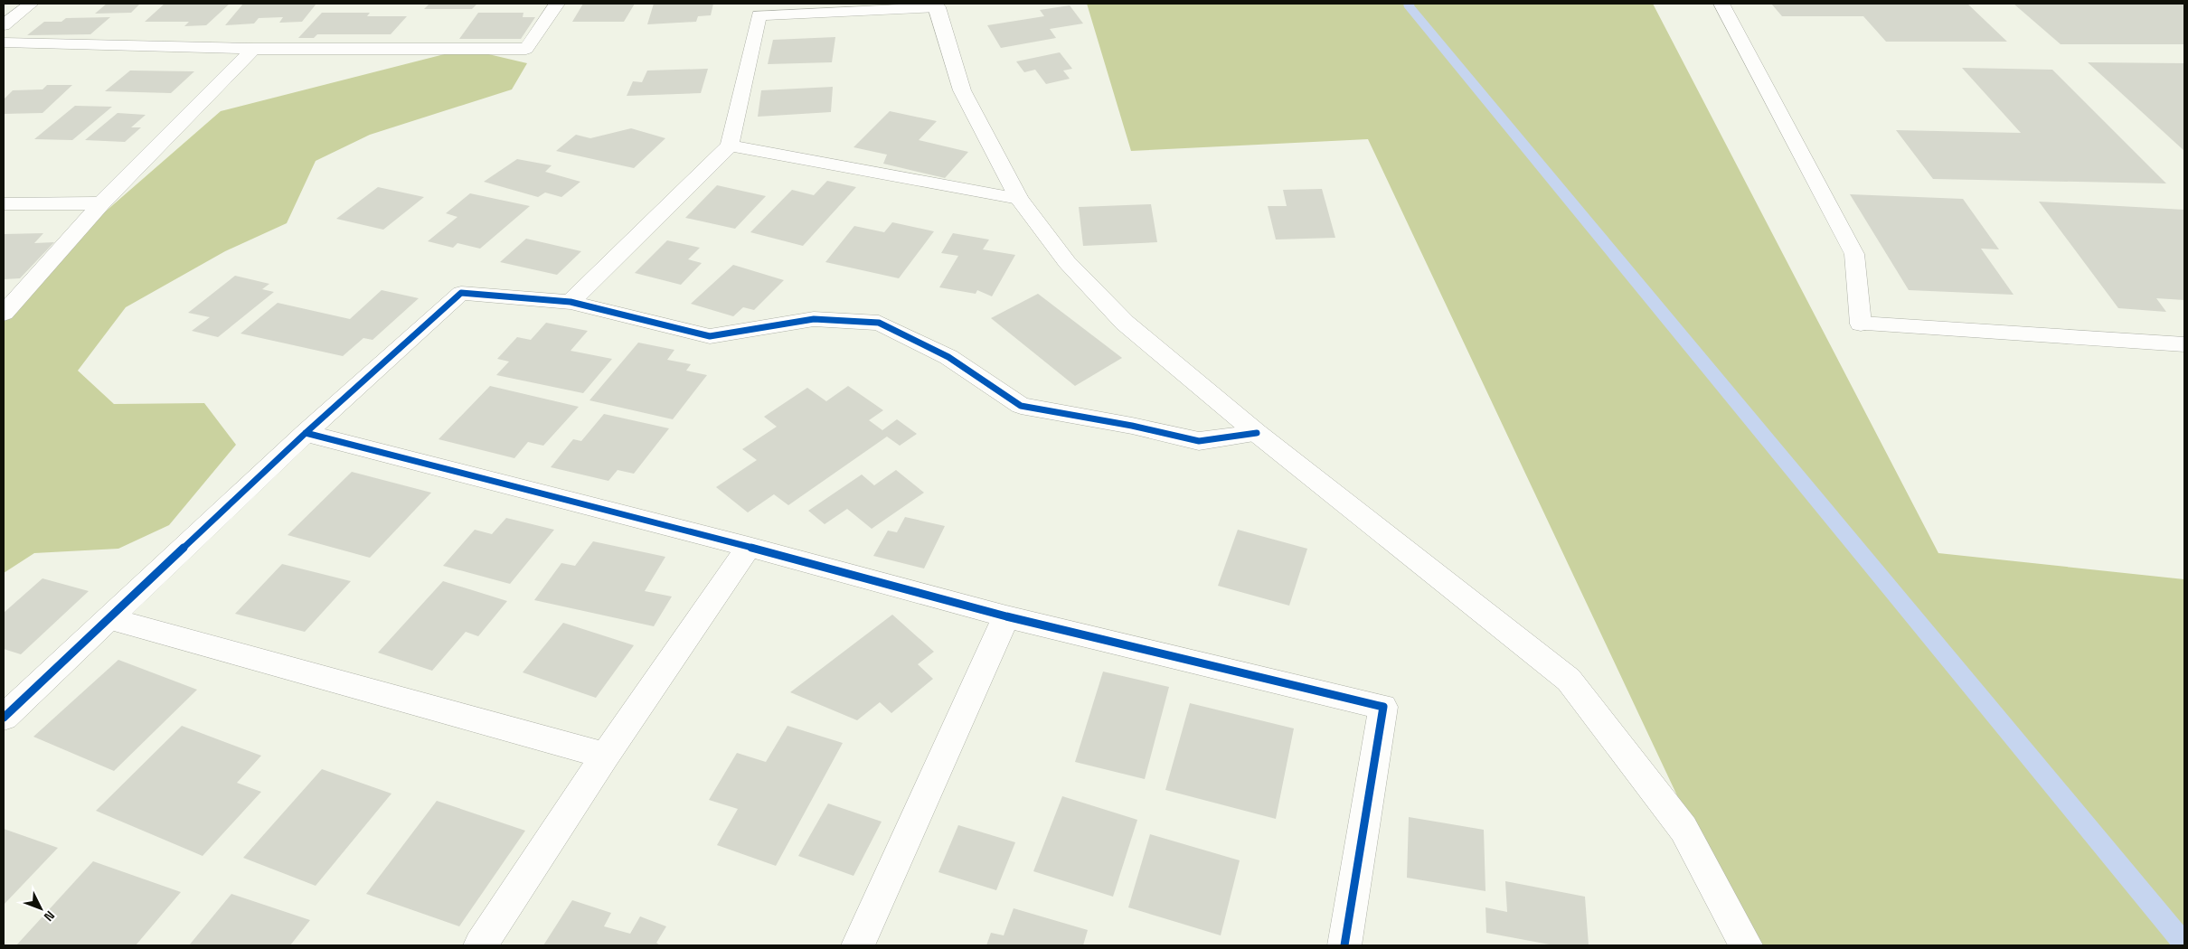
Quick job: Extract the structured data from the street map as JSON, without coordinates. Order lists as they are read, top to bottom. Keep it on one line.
{"north":"bottom right"}
